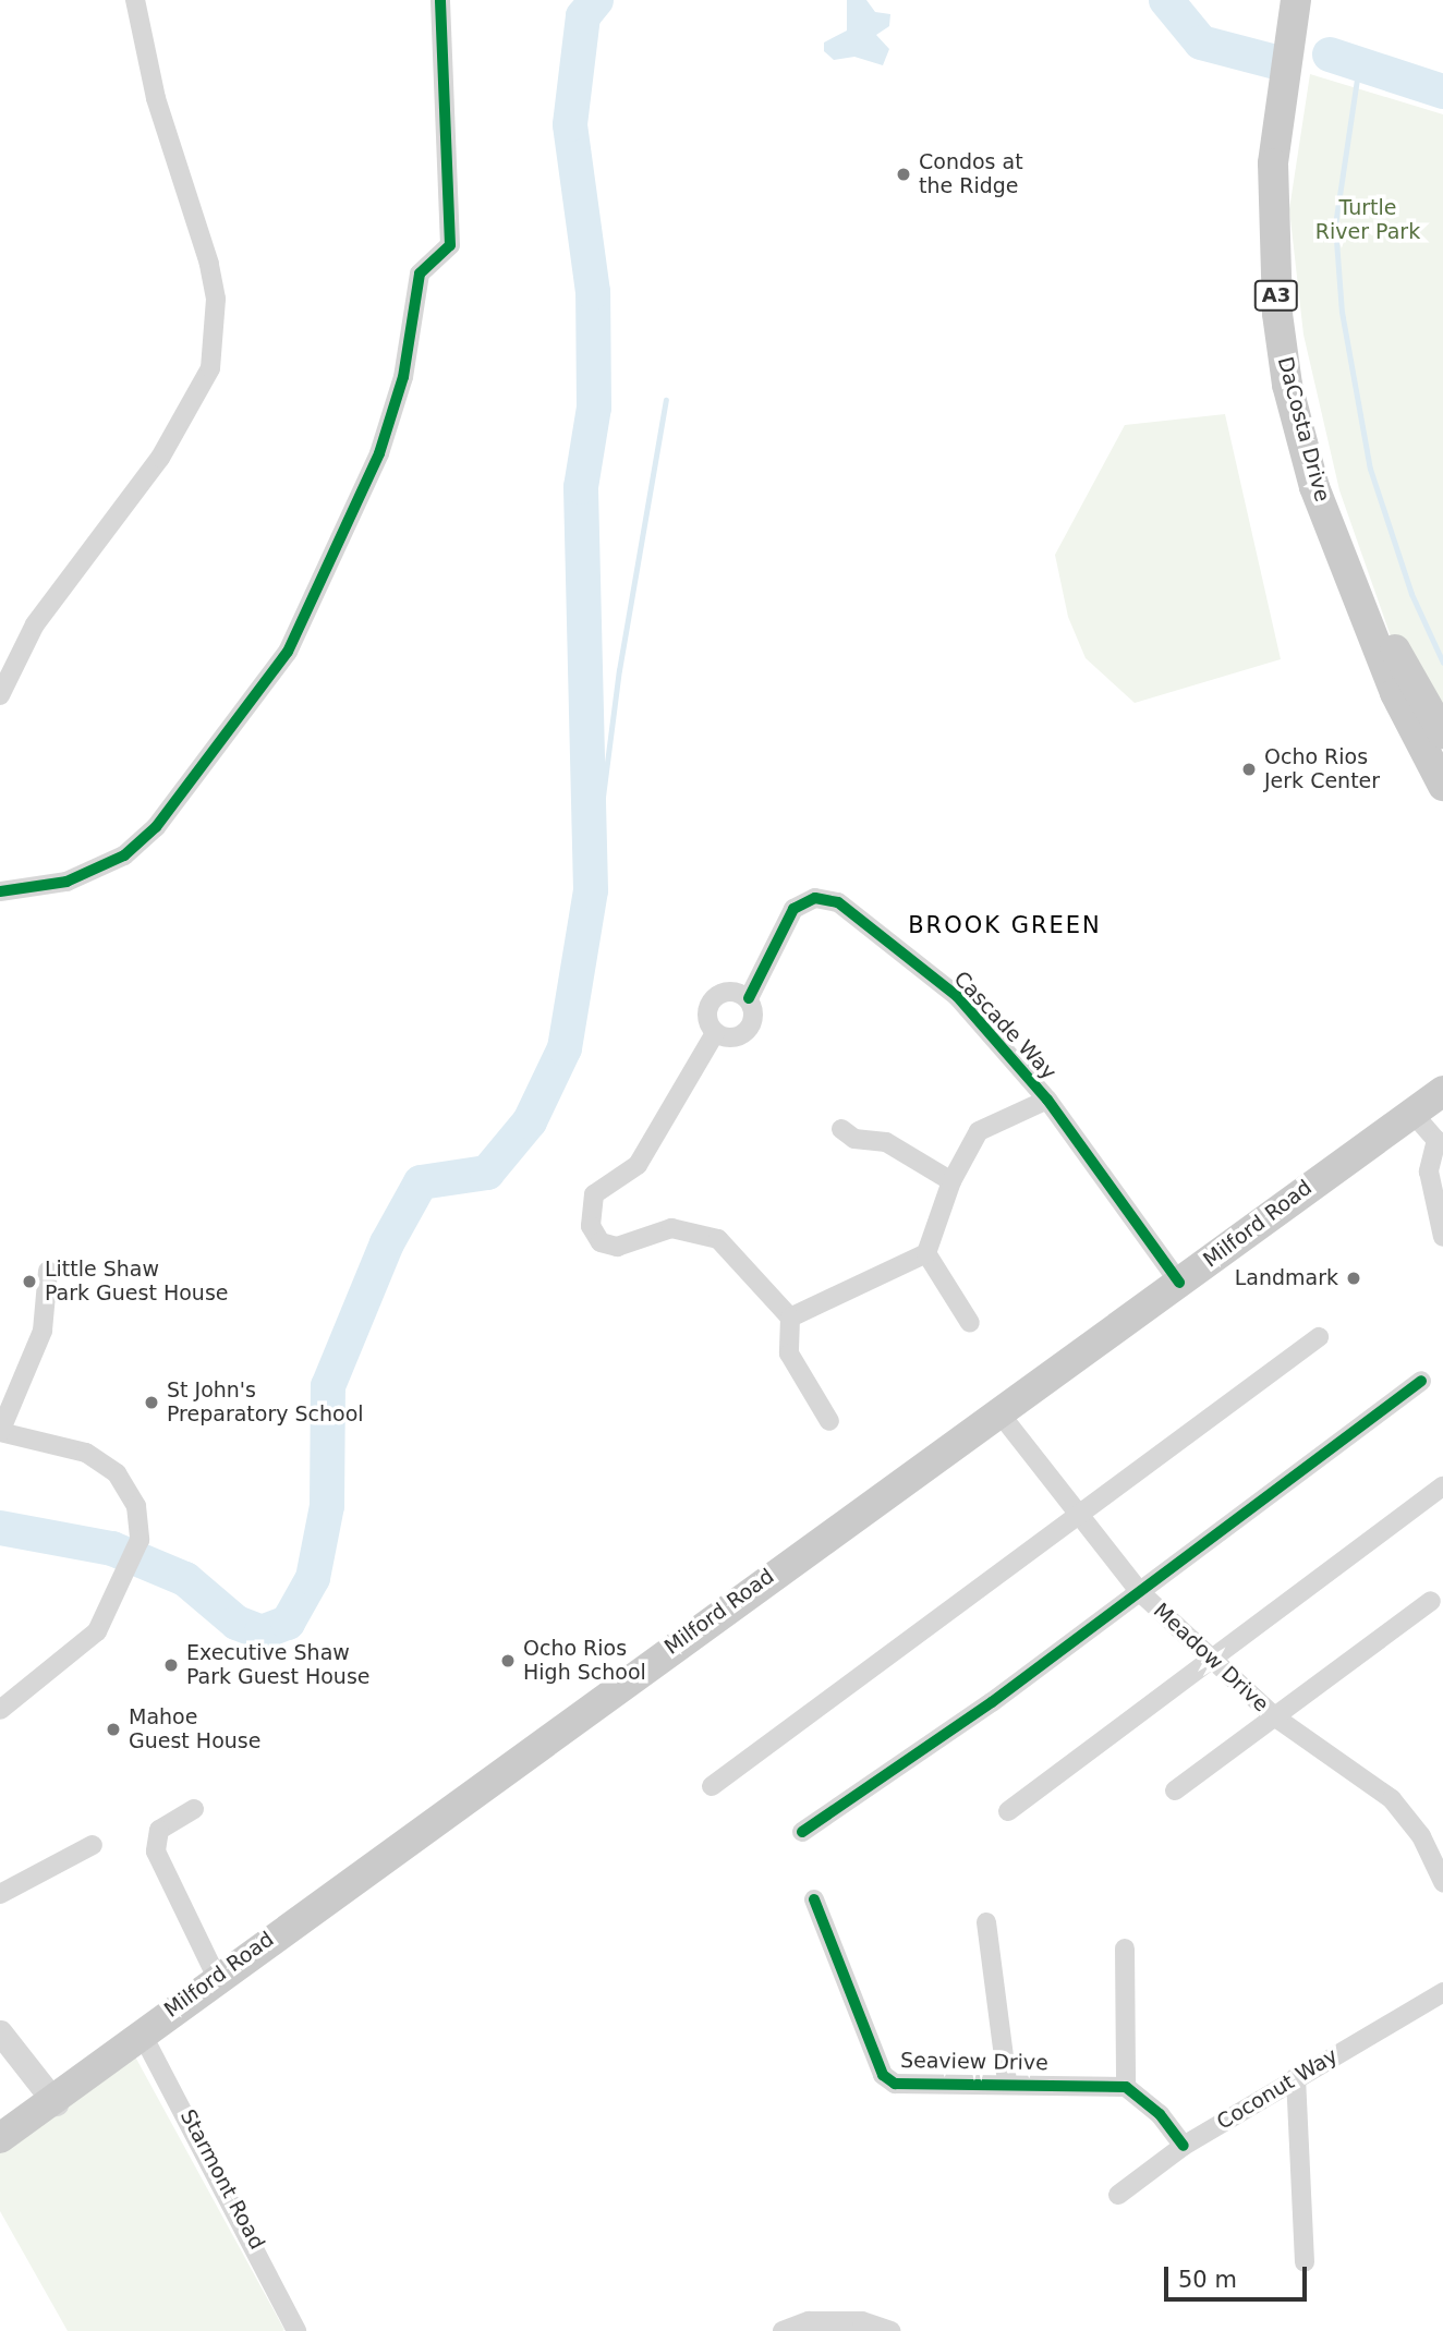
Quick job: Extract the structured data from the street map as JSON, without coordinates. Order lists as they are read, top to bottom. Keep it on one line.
{"streets":{"main road":["A3","DaCosta Drive","Milford Road"],"street":["Cascade Way","Meadow Drive","Seaview Drive","Coconut Way","Starmont Road"]},"crossings":[["A3","DaCosta Drive"],["Cascade Way","Milford Road"],["Milford Road","Meadow Drive"],["Milford Road","Starmont Road"]],"districts":["BROOK GREEN"],"parks":["Turtle River Park"],"places":["Condos at the Ridge","Ocho Rios Jerk Center","Landmark","Little Shaw Park Guest House","St John's Preparatory School","Ocho Rios High School","Executive Shaw Park Guest House","Mahoe Guest House"],"scale_bar":"50 m"}
